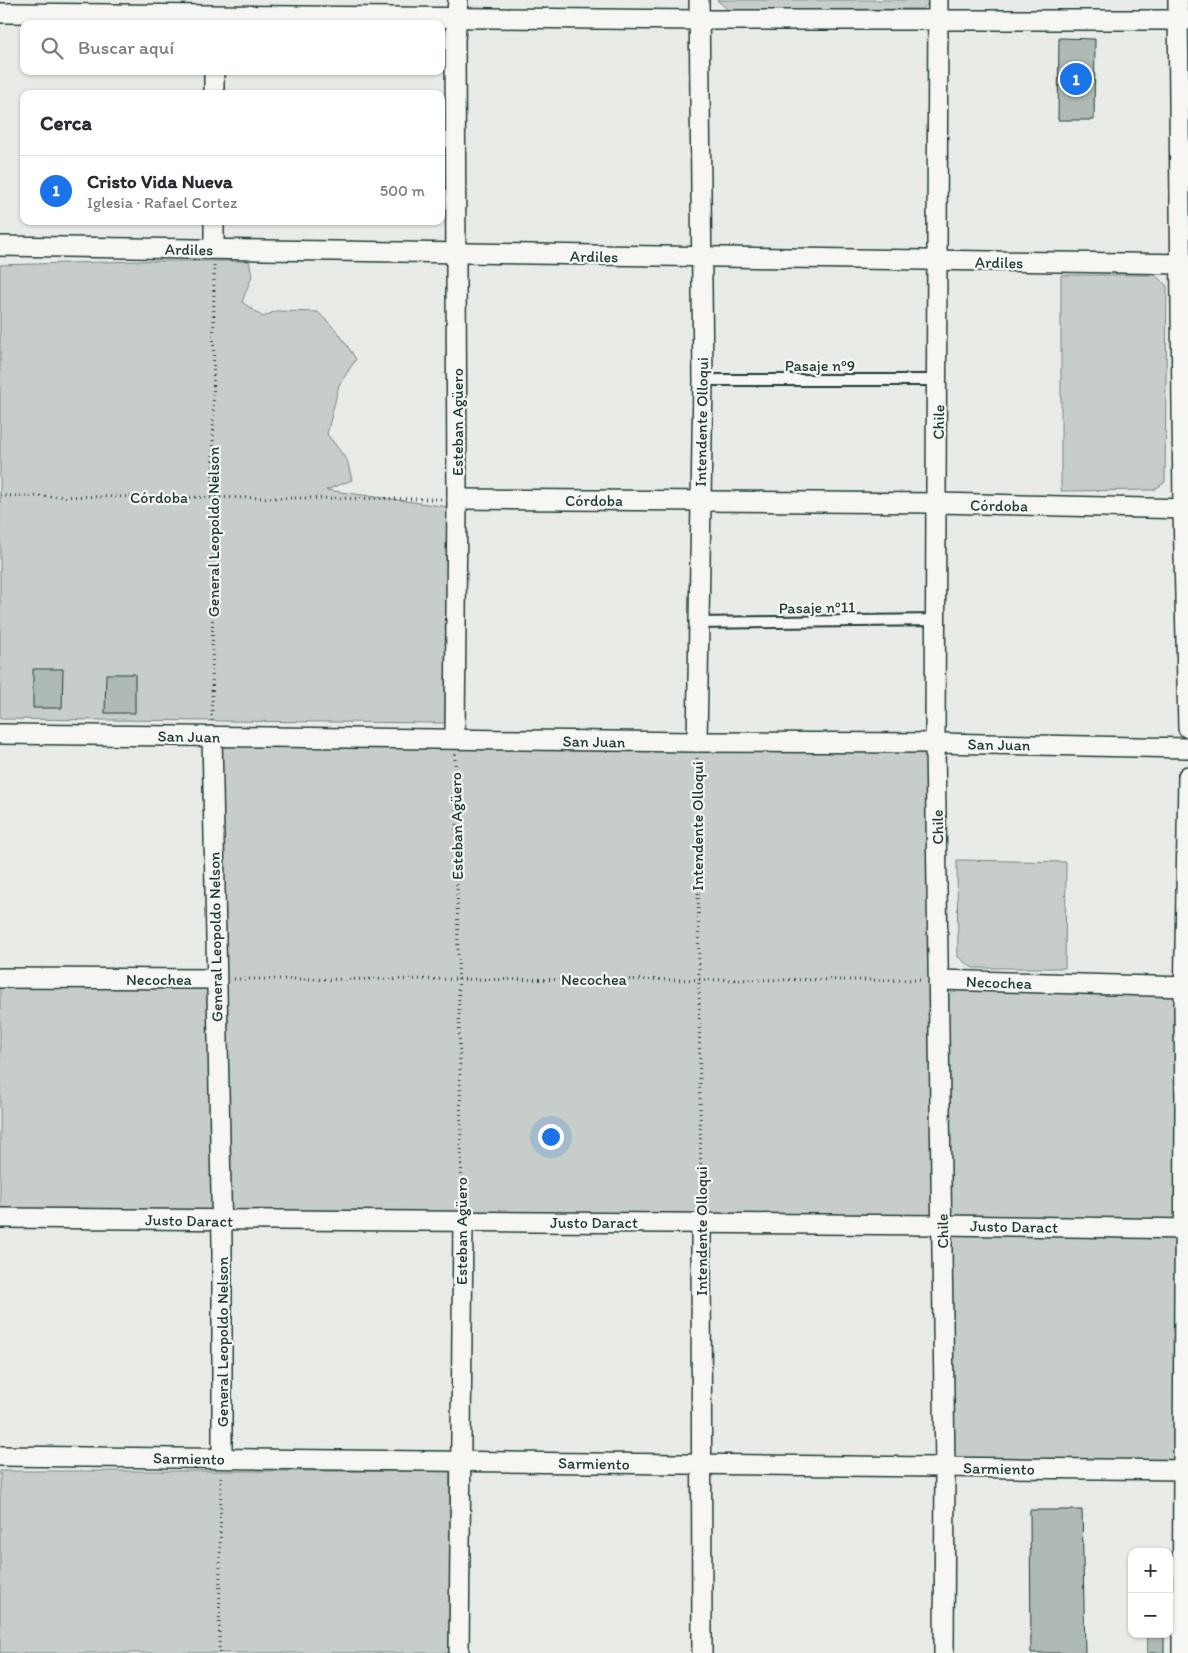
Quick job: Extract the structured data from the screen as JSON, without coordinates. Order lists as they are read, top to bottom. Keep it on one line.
{"streets":{"street":["Ardiles","Esteban Agüero","Intendente Olloqui","Chile","Córdoba","General Leopoldo Nelson","San Juan","Necochea","Justo Daract","Sarmiento"],"lane":["Pasaje nº9","Pasaje nº11"]},"crossings":[["Ardiles","Esteban Agüero"],["Ardiles","Intendente Olloqui"],["Ardiles","Chile"],["Ardiles","General Leopoldo Nelson"],["Pasaje nº9","Intendente Olloqui"],["Pasaje nº9","Chile"],["Esteban Agüero","Córdoba"],["Esteban Agüero","San Juan"],["Esteban Agüero","Necochea"],["Esteban Agüero","Justo Daract"],["Esteban Agüero","Sarmiento"],["Intendente Olloqui","Córdoba"],["Intendente Olloqui","Pasaje nº11"],["Intendente Olloqui","San Juan"],["Intendente Olloqui","Necochea"],["Intendente Olloqui","Justo Daract"],["Intendente Olloqui","Sarmiento"],["Chile","Córdoba"],["Chile","Pasaje nº11"],["Chile","San Juan"],["Chile","Necochea"],["Chile","Justo Daract"],["Chile","Sarmiento"],["Córdoba","General Leopoldo Nelson"],["General Leopoldo Nelson","San Juan"],["General Leopoldo Nelson","Necochea"],["General Leopoldo Nelson","Justo Daract"],["General Leopoldo Nelson","Sarmiento"]],"page":{"search":"Buscar aquí","pins":"1","heading":"Cerca","list":[{"mark":"1","name":"Cristo Vida Nueva","note":"Iglesia · Rafael Cortez","value":"500 m"}],"map_buttons":["+","−"]}}
